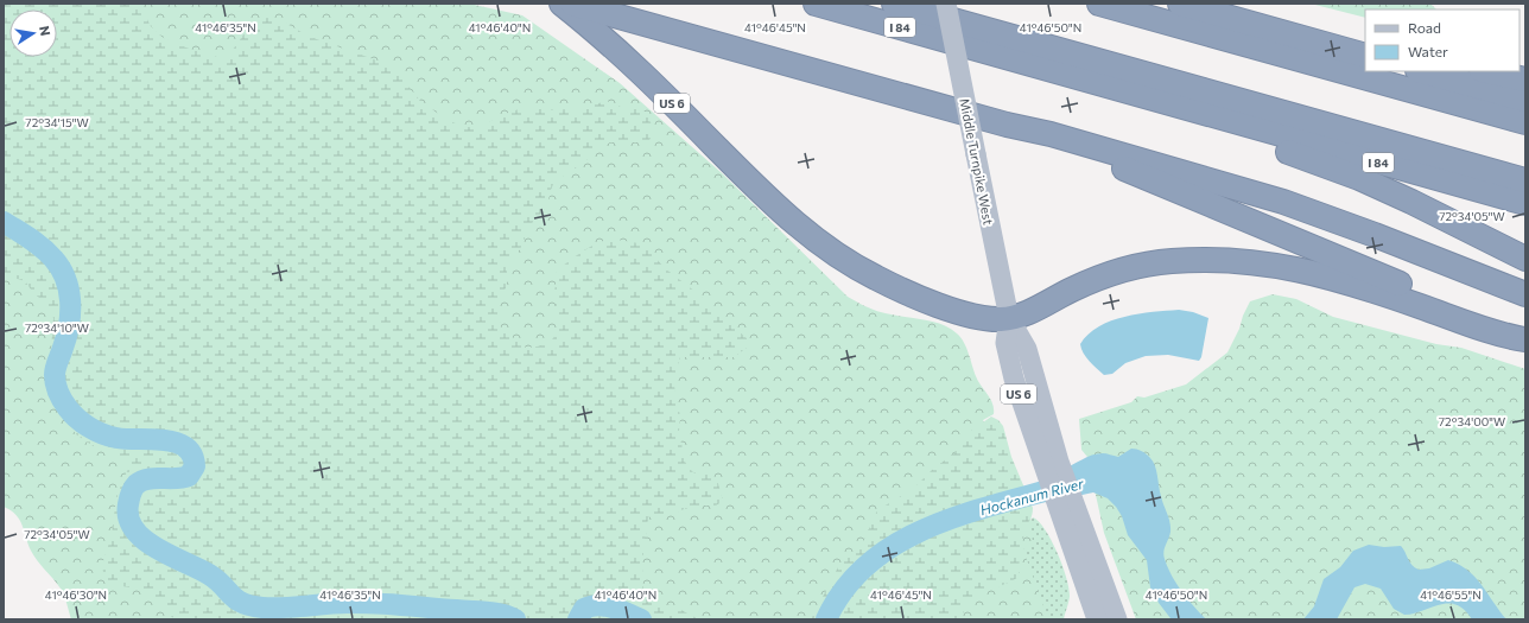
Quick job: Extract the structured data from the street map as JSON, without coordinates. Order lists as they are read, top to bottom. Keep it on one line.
{"streets":{"highway":["I 84","US 6"],"main road":["Middle Turnpike West"]},"crossings":[["US 6","Middle Turnpike West"]],"water":["Hockanum River"],"legend":["Road","Water"],"north":"right","coordinates":["41°46'35\"N","41°46'40\"N","41°46'45\"N","41°46'50\"N","72°34'15\"W","72°34'05\"W","72°34'10\"W","72°34'00\"W","41°46'30\"N","41°46'55\"N"]}
